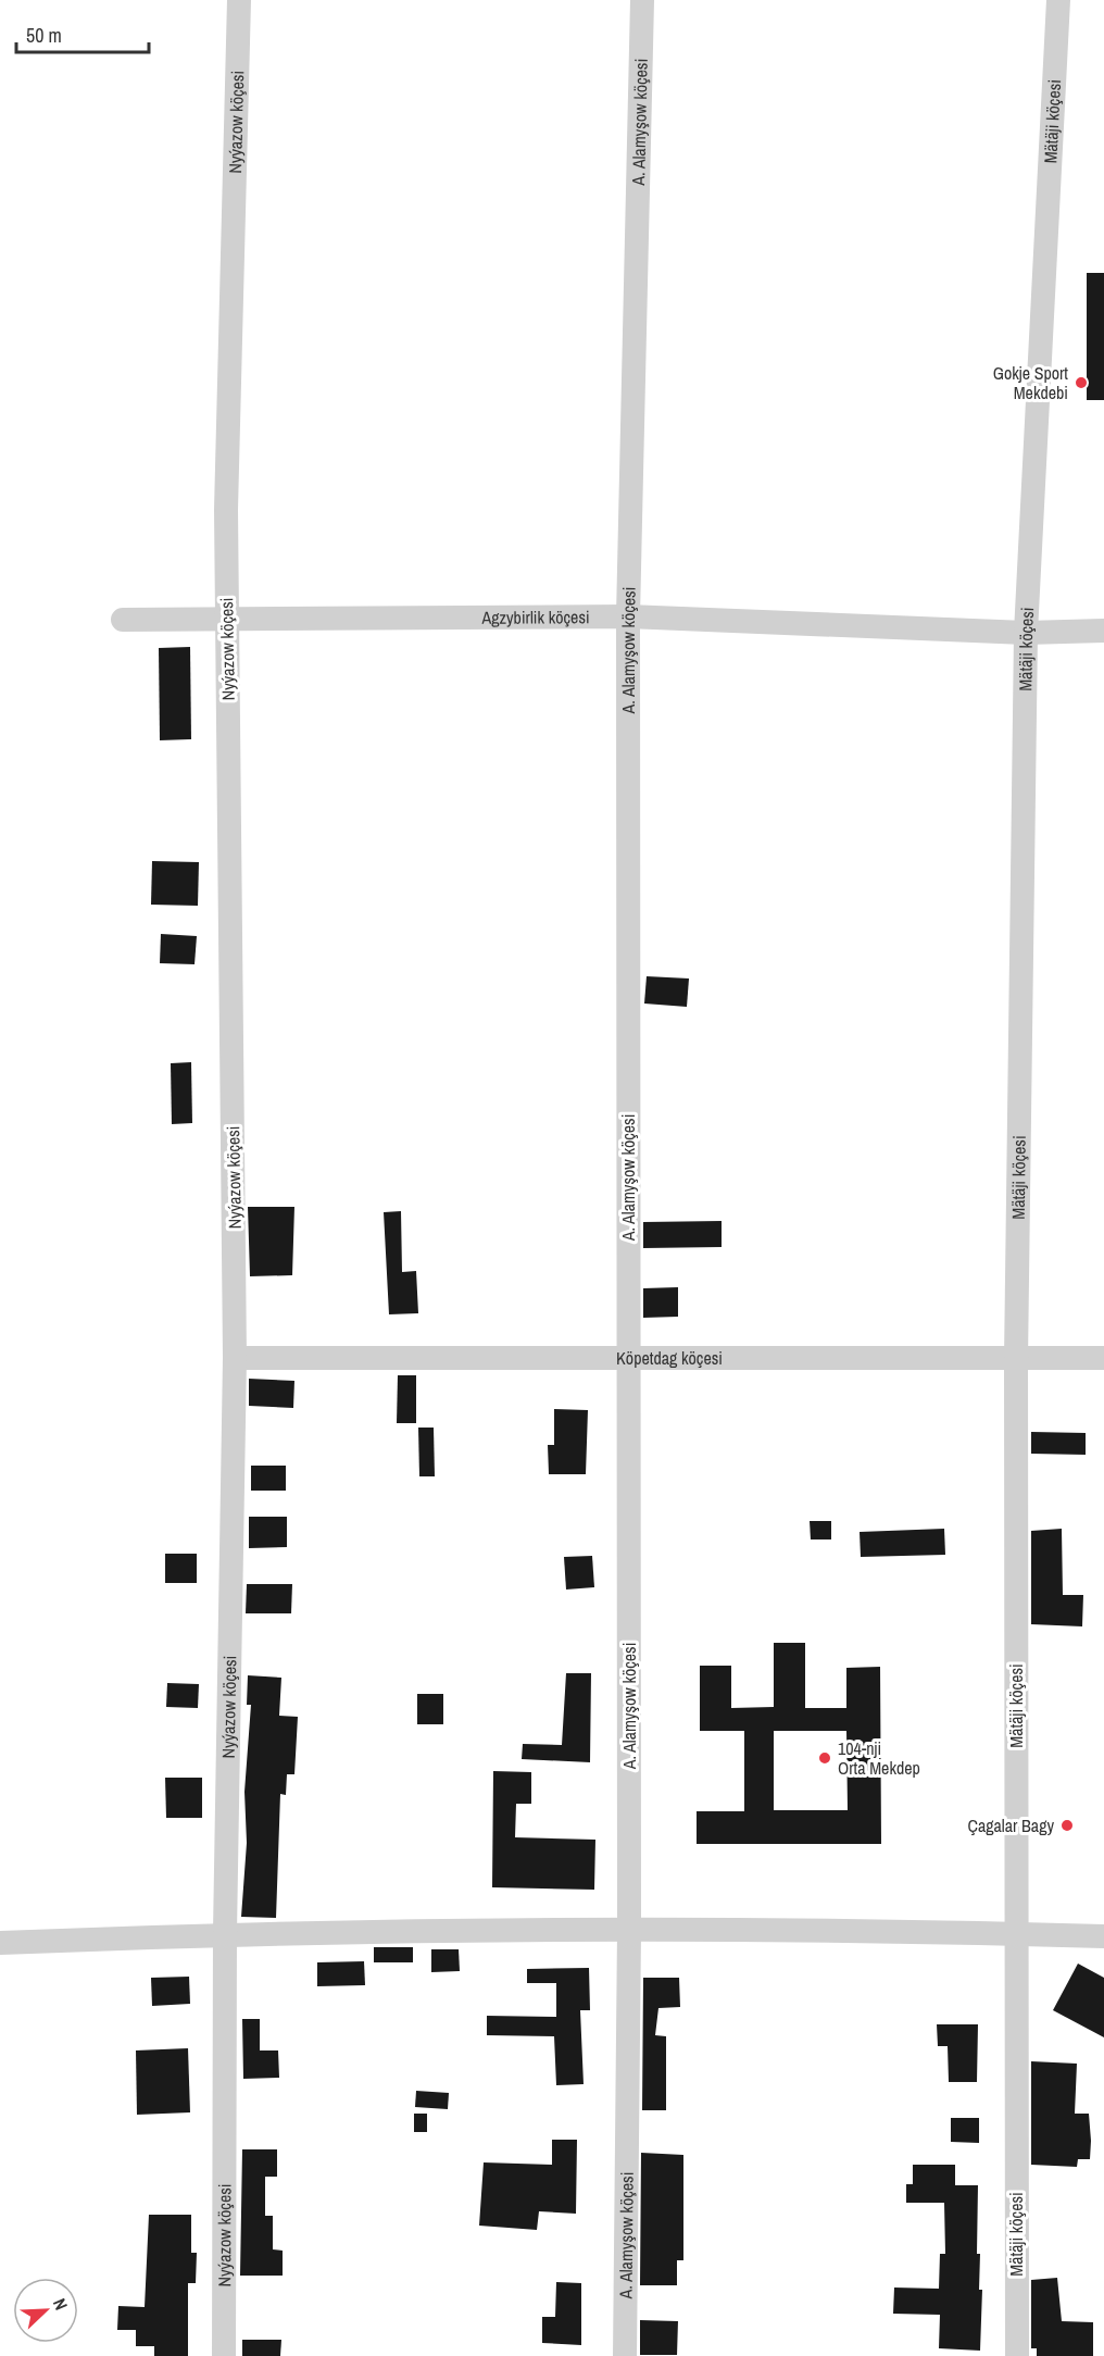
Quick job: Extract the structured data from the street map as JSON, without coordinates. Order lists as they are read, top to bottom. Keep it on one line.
{"streets":{"street":["Nyýazow köçesi","A. Alamyşow köçesi","Mätäji köçesi","Agzybirlik köçesi","Köpetdag köçesi"]},"crossings":[["Nyýazow köçesi","Agzybirlik köçesi"],["Nyýazow köçesi","Köpetdag köçesi"],["A. Alamyşow köçesi","Agzybirlik köçesi"],["A. Alamyşow köçesi","Köpetdag köçesi"],["Mätäji köçesi","Agzybirlik köçesi"],["Mätäji köçesi","Köpetdag köçesi"]],"places":["Gokje Sport Mekdebi","104-nji Orta Mekdep","Çagalar Bagy"],"scale_bar":"50 m","north":"top right"}
